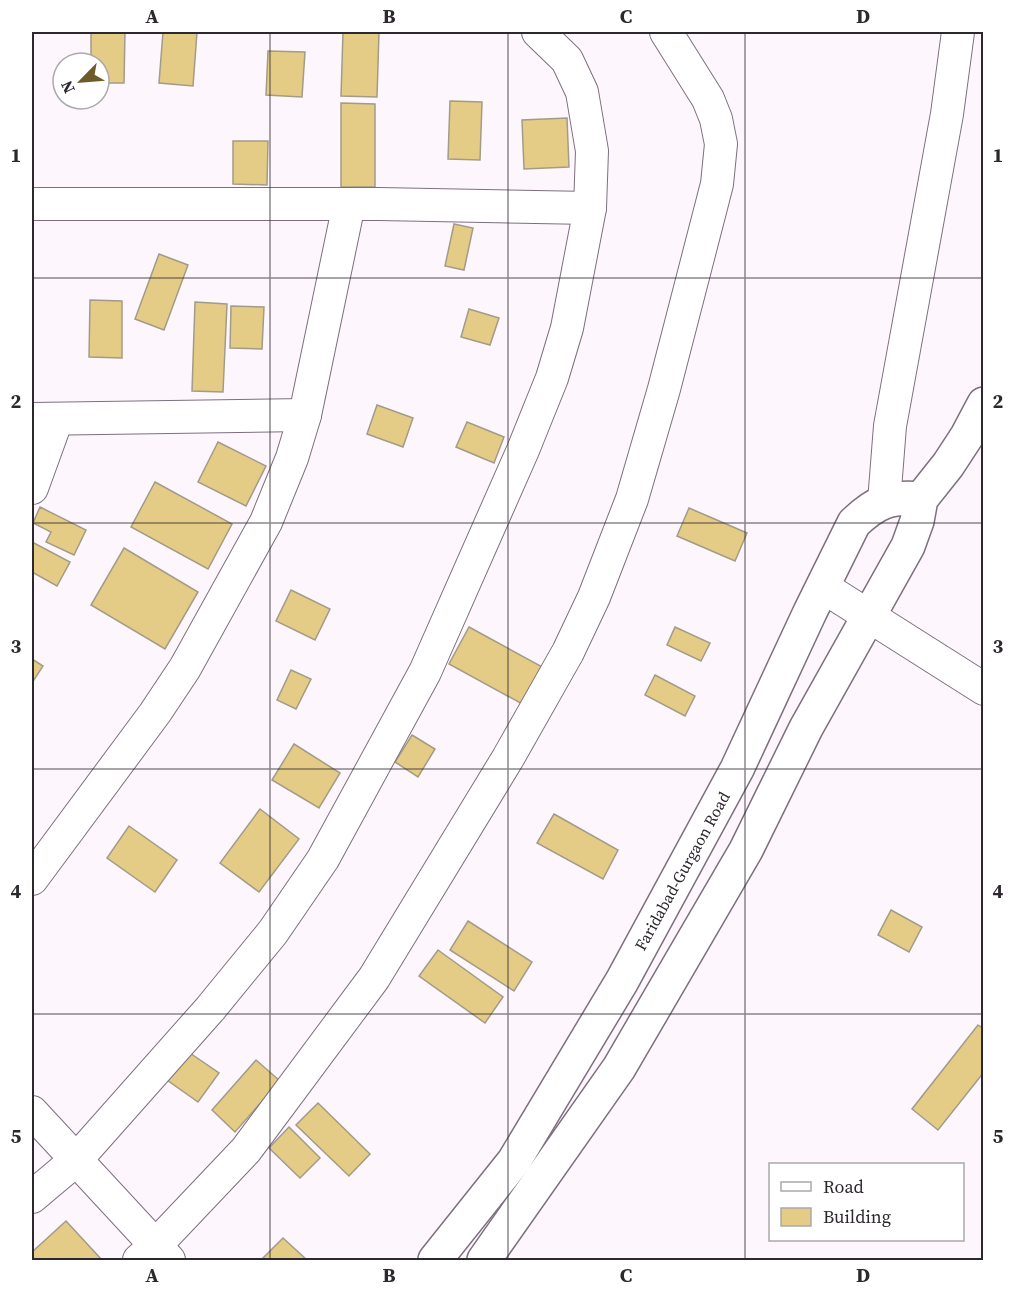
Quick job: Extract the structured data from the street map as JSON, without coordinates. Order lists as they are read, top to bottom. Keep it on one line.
{"streets":{"main road":["Faridabad-Gurgaon Road"]},"legend":["Road","Building"],"north":"bottom left","grid":{"columns":["A","B","C","D"],"rows":["1","2","3","4","5"]}}
